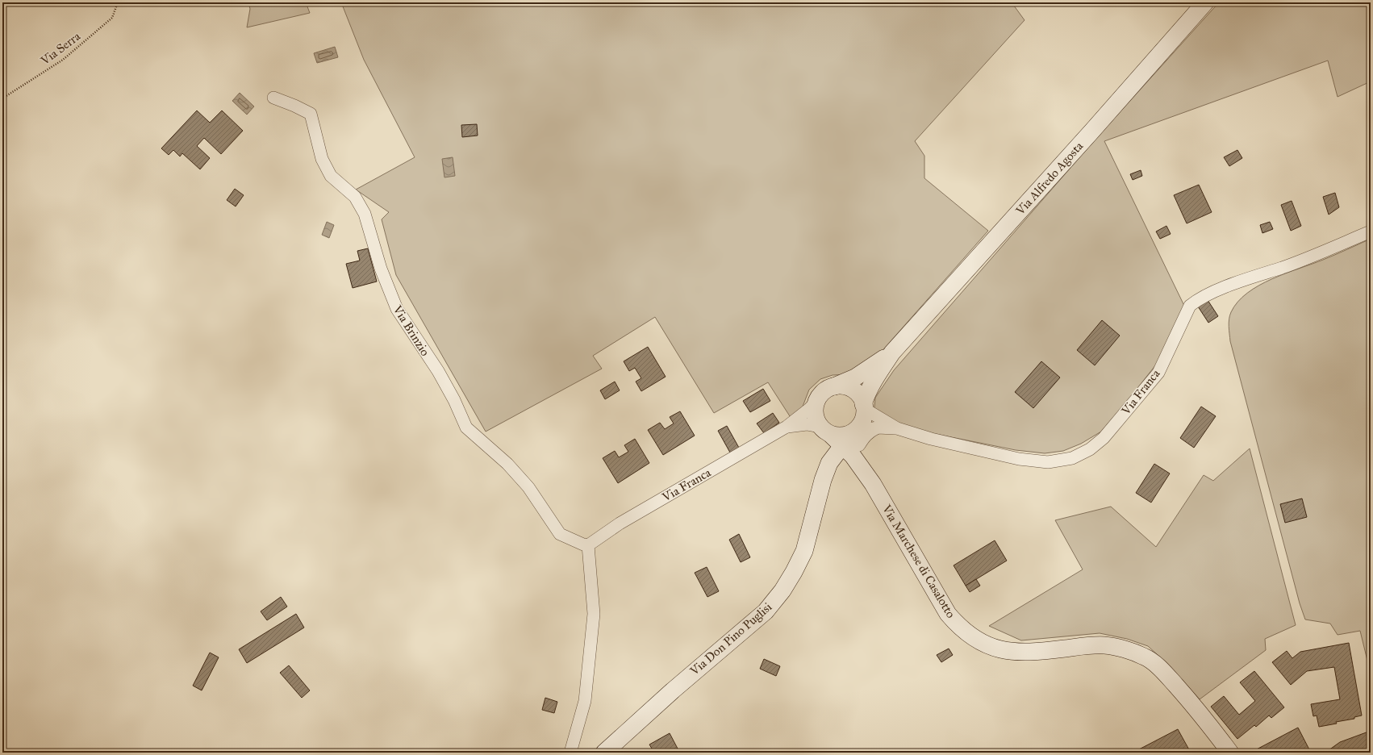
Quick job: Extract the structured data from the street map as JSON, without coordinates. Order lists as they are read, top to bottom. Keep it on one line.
{"streets":{"street":["Via Alfredo Agosta","Via Brinzio","Via Franca","Via Marchese di Casalotto","Via Don Pino Puglisi"],"path":["Via Serra"]},"crossings":[["Via Alfredo Agosta","Via Franca"],["Via Alfredo Agosta","Via Marchese di Casalotto"],["Via Alfredo Agosta","Via Don Pino Puglisi"],["Via Brinzio","Via Franca"],["Via Franca","Via Marchese di Casalotto"]]}
